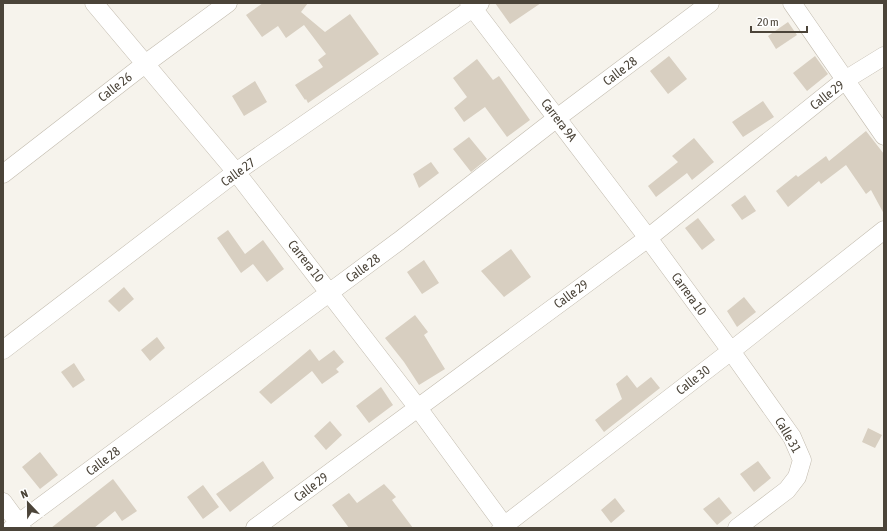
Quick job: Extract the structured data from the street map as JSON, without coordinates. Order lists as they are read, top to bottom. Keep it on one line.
{"streets":{"street":["Calle 28","Calle 26","Calle 29","Carrera 9A","Calle 27","Carrera 10","Calle 30","Calle 31"]},"crossings":[["Calle 28","Carrera 9A"],["Calle 28","Carrera 10"],["Calle 26","Carrera 10"],["Calle 29","Carrera 9A"],["Calle 29","Carrera 10"],["Carrera 9A","Calle 27"],["Carrera 9A","Carrera 10"],["Calle 27","Carrera 10"],["Carrera 10","Calle 30"],["Carrera 10","Calle 31"],["Calle 30","Calle 31"]],"scale_bar":"20 m","north":"top"}
